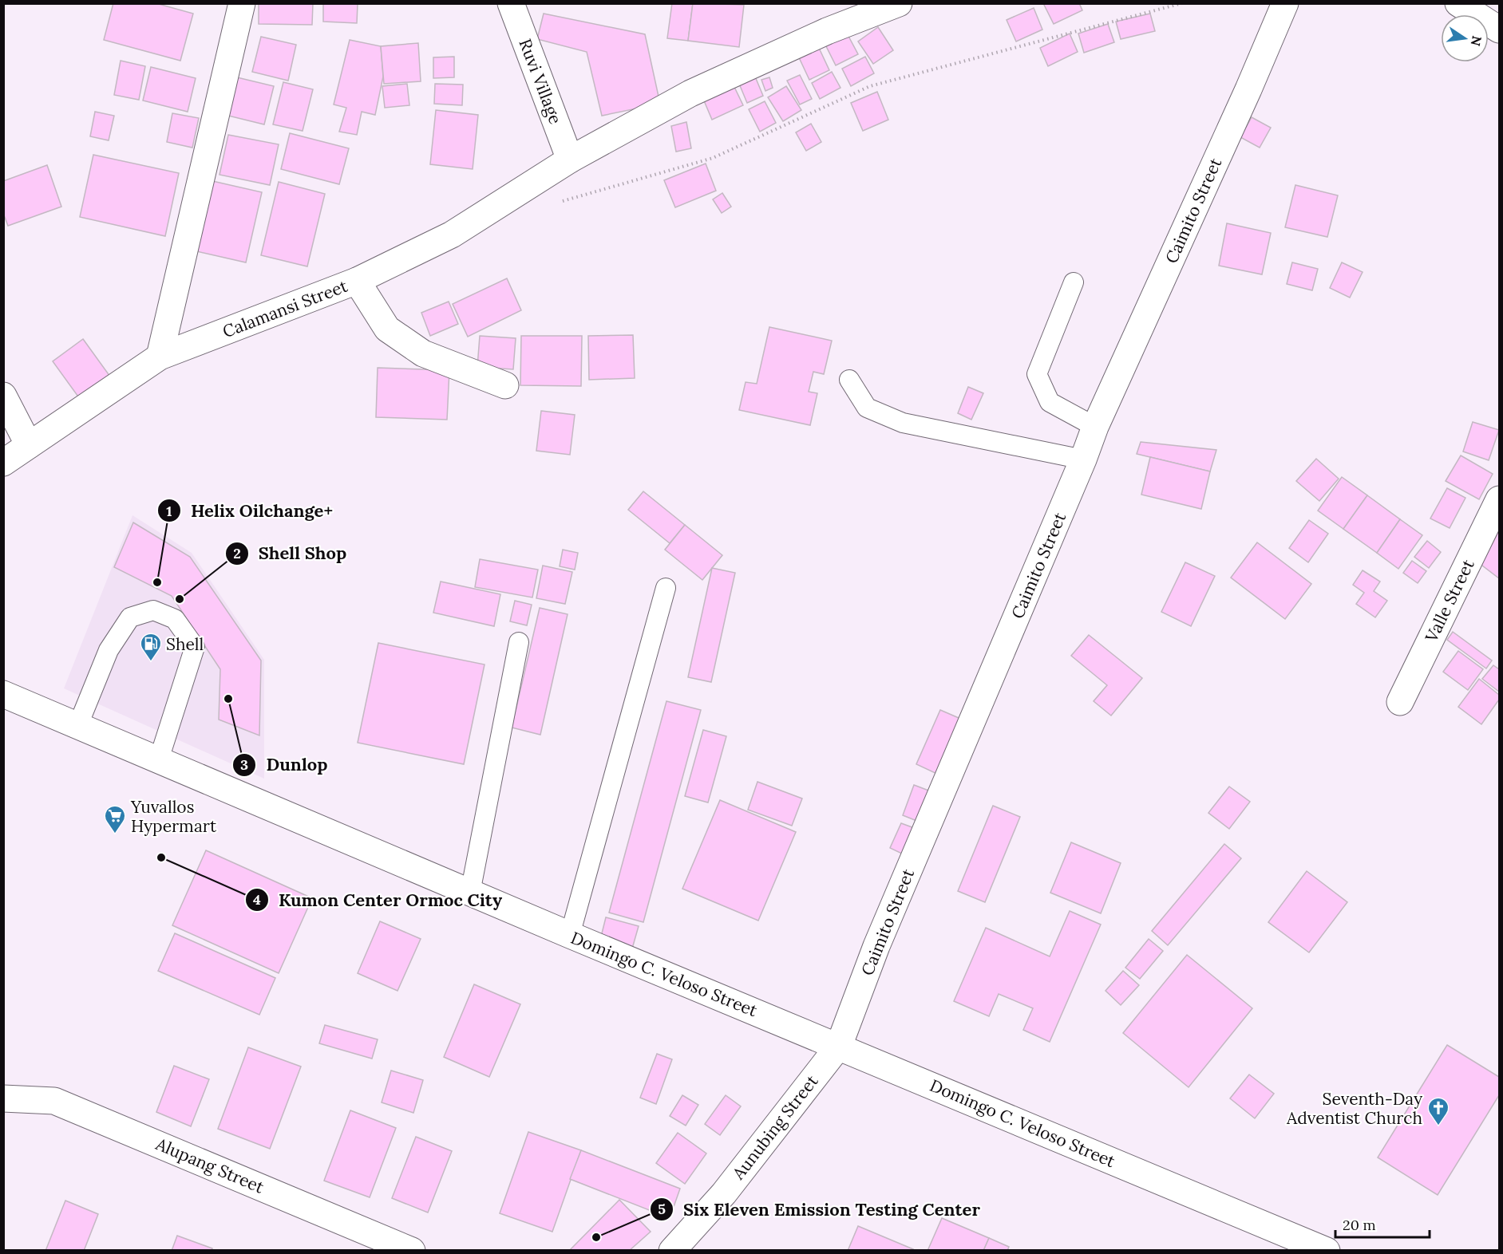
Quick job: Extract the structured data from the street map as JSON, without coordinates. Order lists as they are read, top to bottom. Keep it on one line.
{"streets":{"street":["Ruvi Village","Caimito Street","Calamansi Street","Valle Street","Domingo C. Veloso Street","Aunubing Street","Alupang Street"]},"crossings":[["Ruvi Village","Calamansi Street"],["Caimito Street","Domingo C. Veloso Street"],["Caimito Street","Aunubing Street"],["Domingo C. Veloso Street","Aunubing Street"]],"places":{"other":["Helix Oilchange+","Shell Shop","Dunlop","Kumon Center Ormoc City","Six Eleven Emission Testing Center"],"fuel station":["Shell"],"supermarket":["Yuvallos Hypermart"],"church":["Seventh-Day Adventist Church"]},"scale_bar":"20 m","north":"right"}
